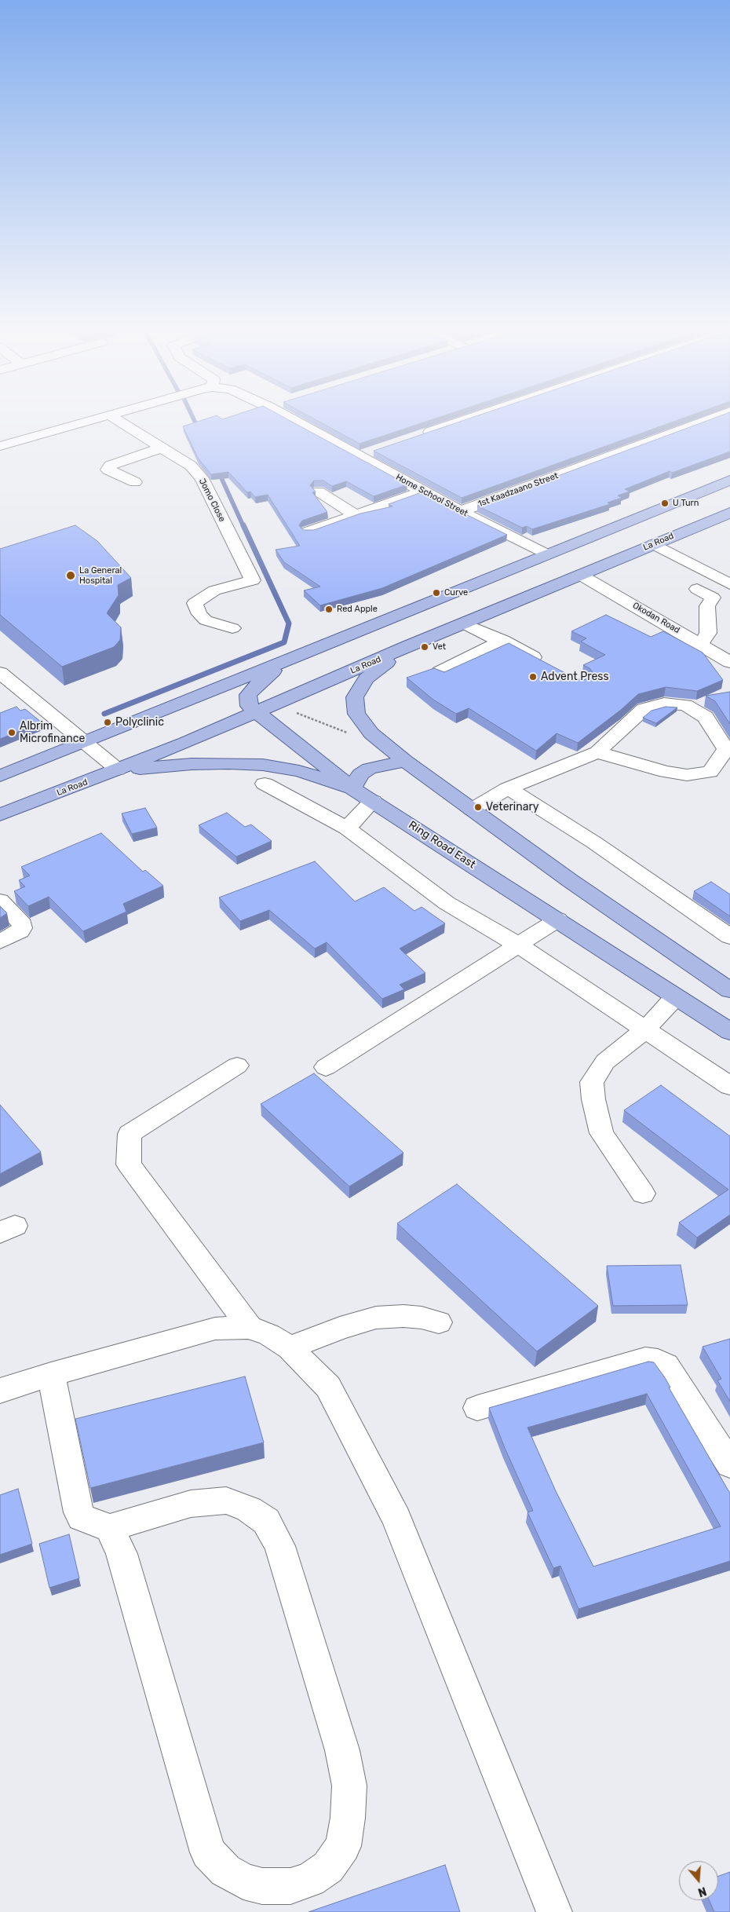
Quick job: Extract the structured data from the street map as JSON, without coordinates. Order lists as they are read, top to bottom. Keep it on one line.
{"streets":{"main road":["La Road","Ring Road East"],"street":["1st Kaadzaano Street","Home School Street","Jomo Close","Okodan Road"]},"crossings":[["1st Kaadzaano Street","Home School Street"],["La Road","Okodan Road"],["La Road","Ring Road East"]],"places":["U Turn","La General Hospital","Curve","Red Apple","Vet","Advent Press","Polyclinic","Albrim Microfinance","Veterinary"],"north":"bottom"}
